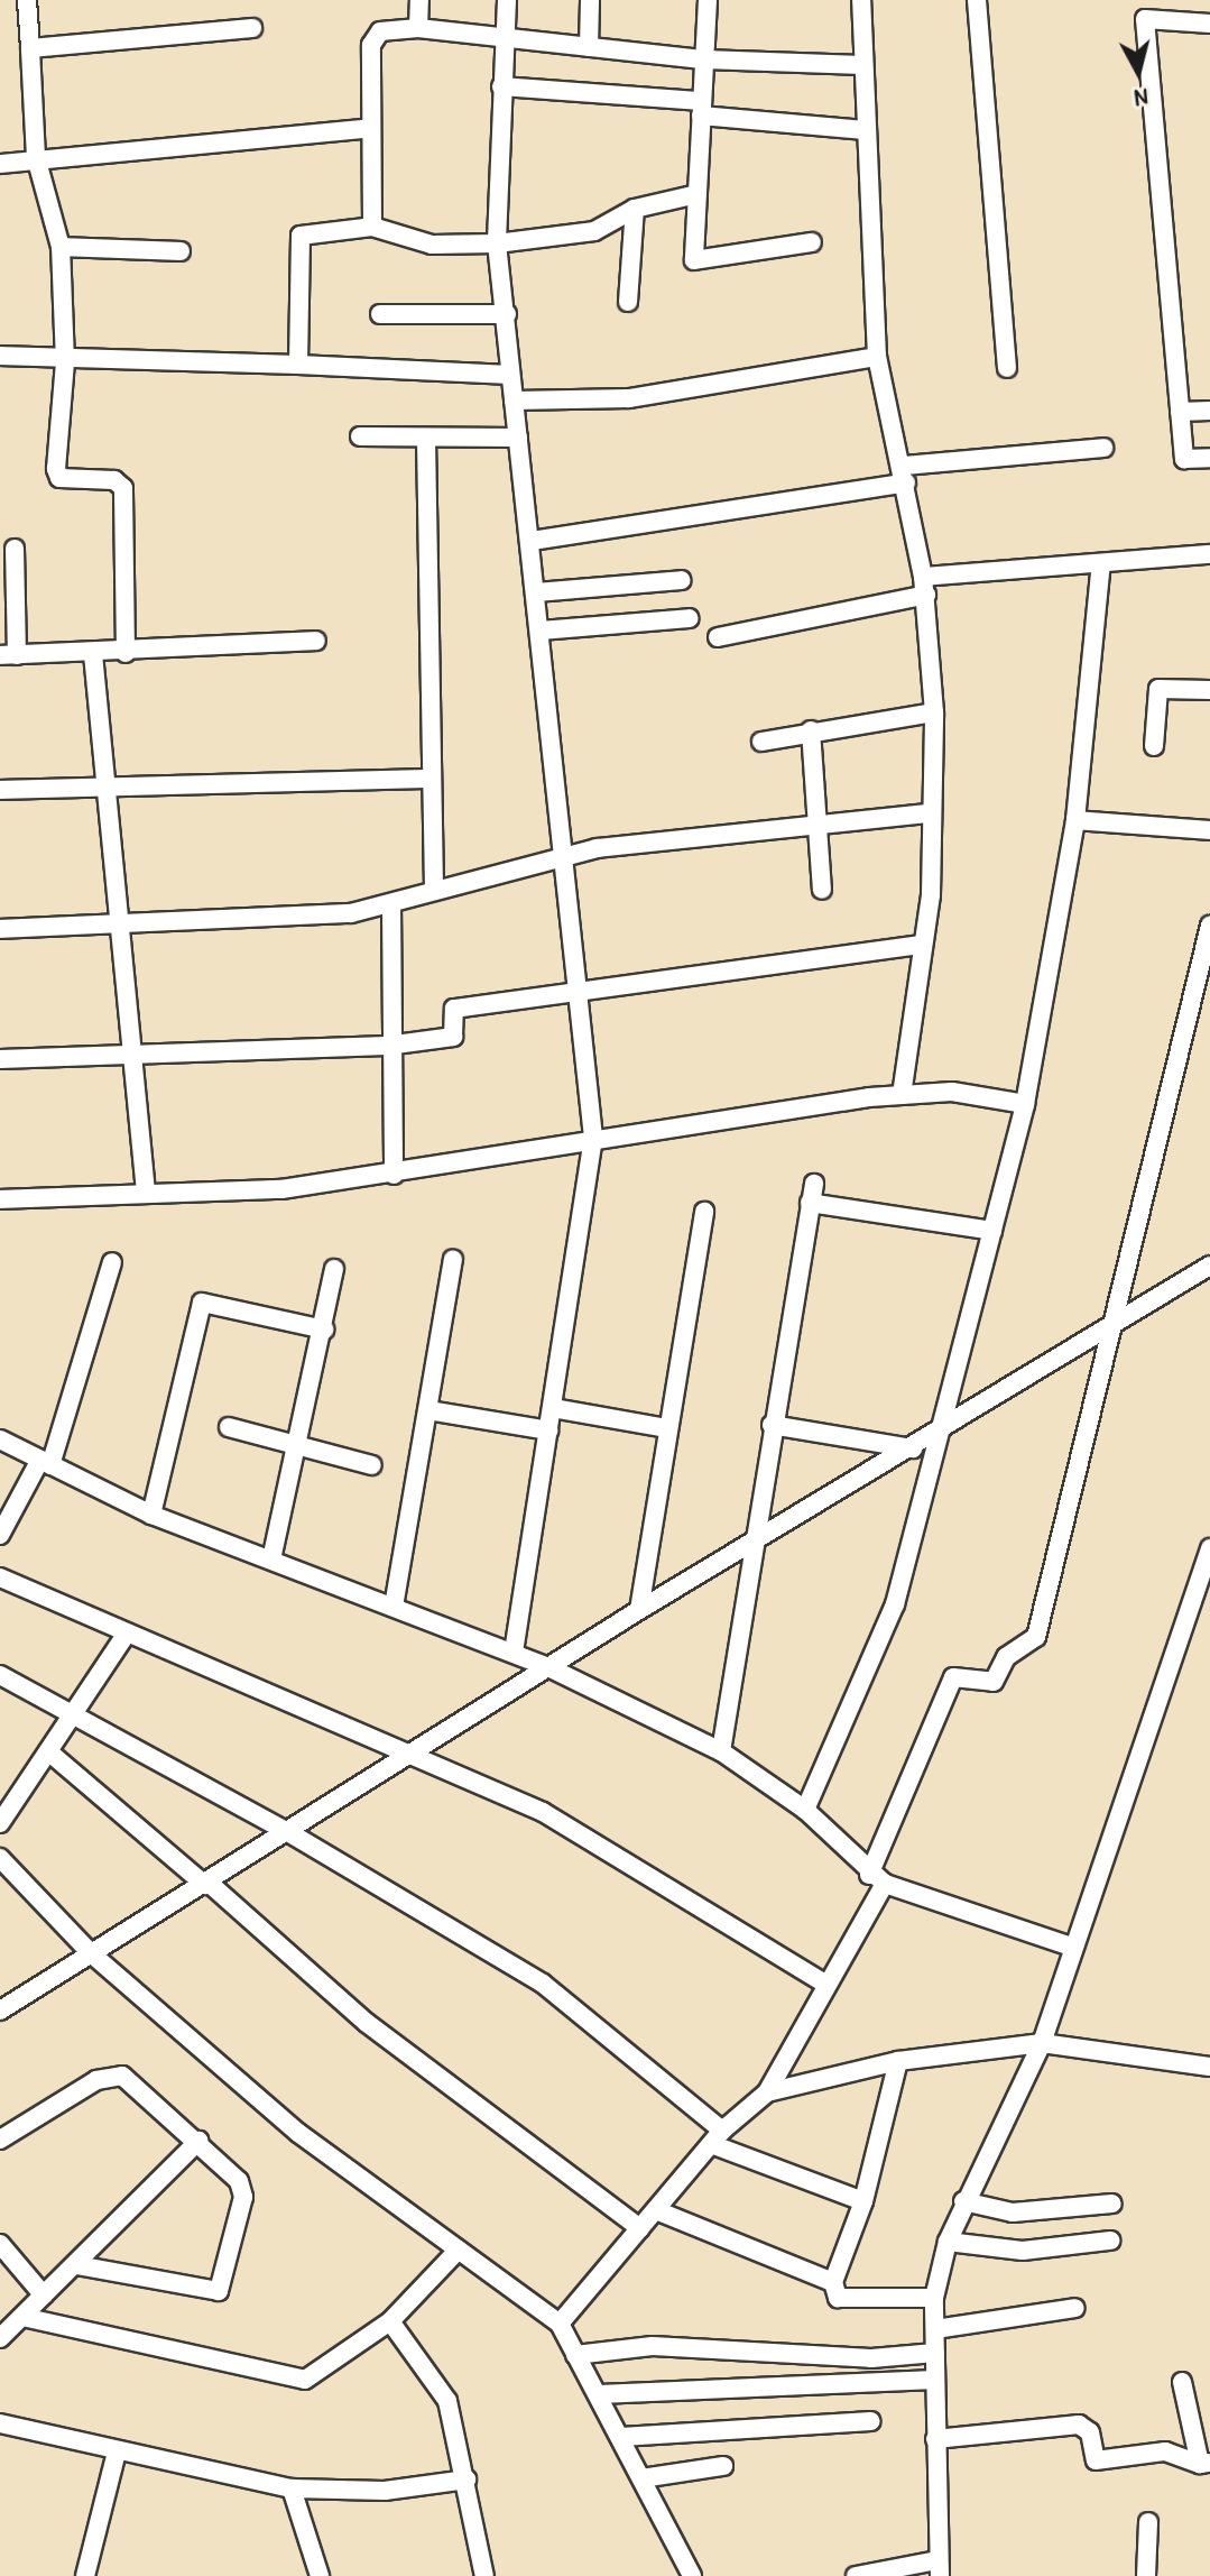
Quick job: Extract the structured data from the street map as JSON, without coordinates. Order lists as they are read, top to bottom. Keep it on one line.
{"north":"bottom"}
